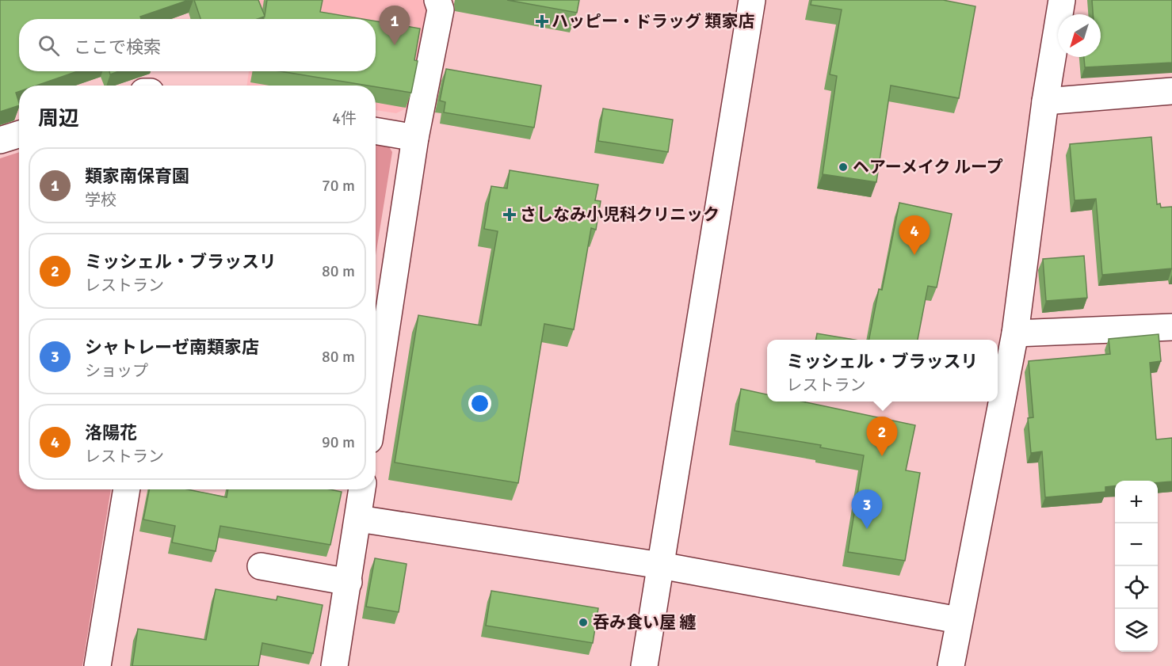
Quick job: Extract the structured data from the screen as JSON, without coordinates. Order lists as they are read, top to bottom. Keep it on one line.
{"places":{"health":["ハッピー・ドラッグ 類家店","さしなみ小児科クリニック"],"other":["ヘアーメイク ループ","呑み食い屋 纏"]},"north":"bottom left","page":{"pins":["1","4","2","3"],"search":"ここで検索","heading":["周辺","4件"],"list":[{"mark":"1","name":"類家南保育園","note":"学校","value":"70 m"},{"mark":"2","name":"ミッシェル・ブラッスリ","note":"レストラン","value":"80 m"},{"mark":"3","name":"シャトレーゼ南類家店","note":"ショップ","value":"80 m"},{"mark":"4","name":"洛陽花","note":"レストラン","value":"90 m"}],"popup":["ミッシェル・ブラッスリ","レストラン"],"map_buttons":["+","−"]}}
